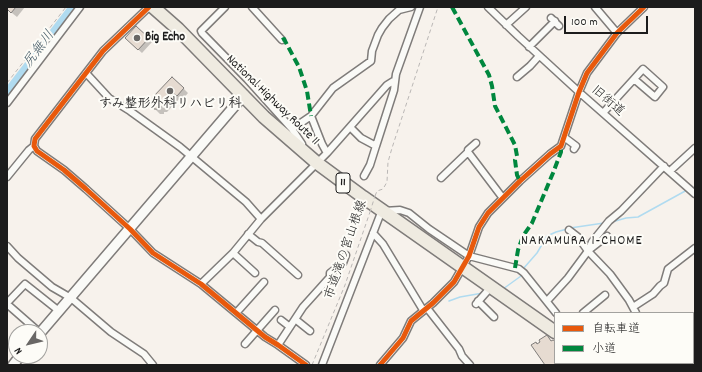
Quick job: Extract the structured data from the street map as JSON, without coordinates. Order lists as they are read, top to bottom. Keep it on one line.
{"streets":{"highway":["National Highway Route 11","11"],"street":["旧街道"],"path":["市道滝の宮山根線"]},"crossings":[["National Highway Route 11","市道滝の宮山根線"]],"districts":["NAKAMURA 1-CHOME"],"water":["尻無川"],"places":["Big Echo","すみ整形外科リハビリ科"],"legend":["自転車道","小道"],"scale_bar":"100 m","north":"bottom left"}
